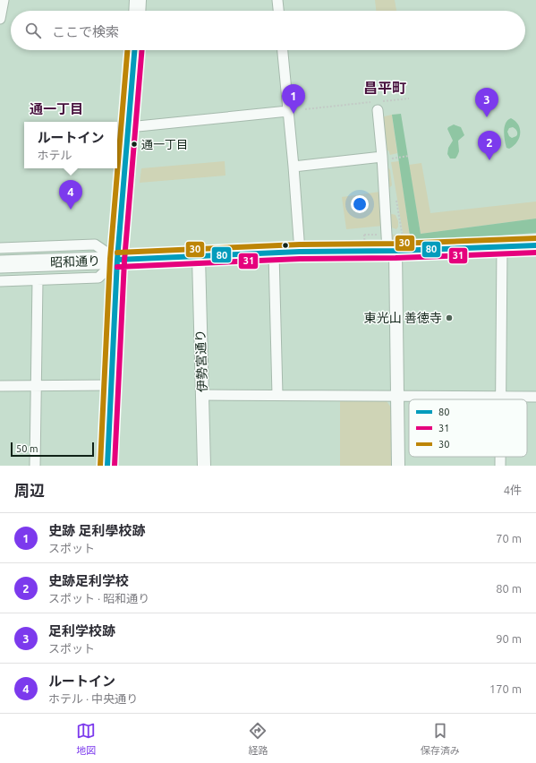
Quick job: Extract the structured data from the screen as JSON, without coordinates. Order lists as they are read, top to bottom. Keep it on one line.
{"streets":{"highway":["昭和通り"],"street":["伊勢宮通り"]},"crossings":[["昭和通り","伊勢宮通り"]],"districts":["昌平町","通一丁目"],"places":["通一丁目","東光山 善徳寺"],"lines":["transit line 80","transit line 31","transit line 30"],"legend":["80","31","30"],"scale_bar":"50 m","page":{"search":"ここで検索","pins":["1","3","2","4"],"popup":["ルートイン","ホテル"],"scale":"50 m","heading":["周辺","4件"],"list":[{"mark":"1","name":"史跡 足利學校跡","note":"スポット","value":"70 m"},{"mark":"2","name":"史跡足利学校","note":"スポット · 昭和通り","value":"80 m"},{"mark":"3","name":"足利学校跡","note":"スポット","value":"90 m"},{"mark":"4","name":"ルートイン","note":"ホテル · 中央通り","value":"170 m"}],"nav":["地図","経路","保存済み"]}}
